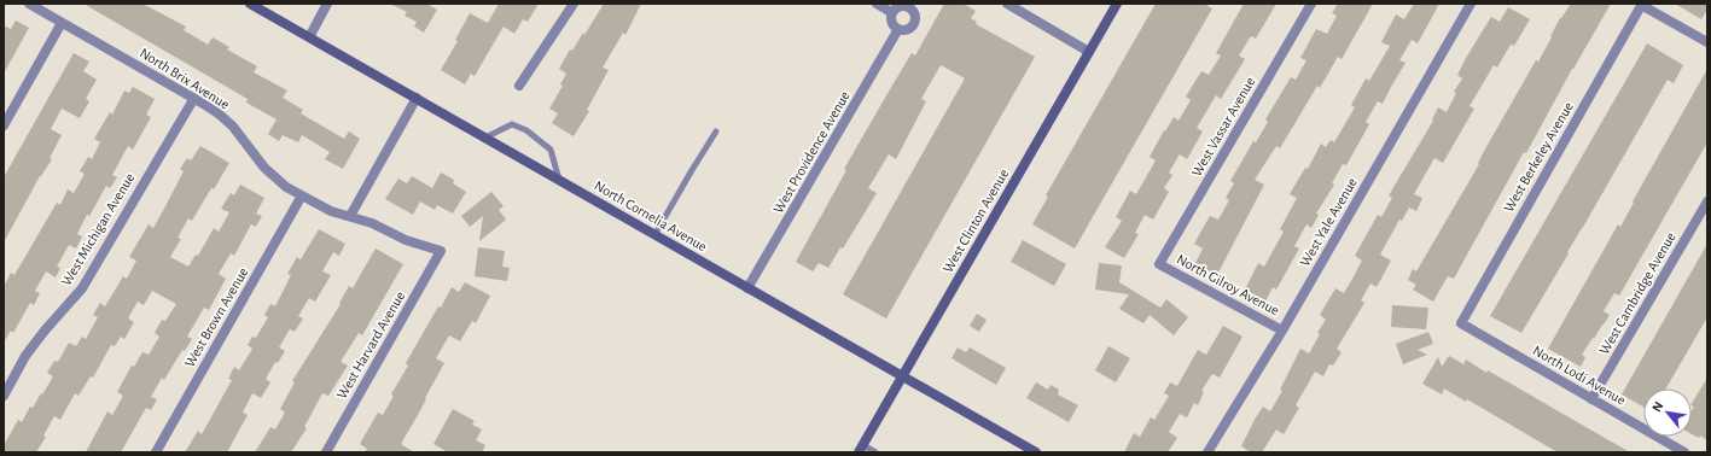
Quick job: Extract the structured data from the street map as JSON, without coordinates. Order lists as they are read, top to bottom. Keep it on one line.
{"streets":{"street":["North Brix Avenue","West Vassar Avenue","West Providence Avenue","West Berkeley Avenue","North Cornelia Avenue","West Clinton Avenue","West Yale Avenue","West Michigan Avenue","North Gilroy Avenue","West Cambridge Avenue","West Brown Avenue","West Harvard Avenue","North Lodi Avenue"]},"crossings":[["North Brix Avenue","West Michigan Avenue"],["North Brix Avenue","West Brown Avenue"],["North Brix Avenue","West Harvard Avenue"],["West Vassar Avenue","North Gilroy Avenue"],["West Providence Avenue","North Cornelia Avenue"],["West Berkeley Avenue","North Lodi Avenue"],["North Cornelia Avenue","West Clinton Avenue"],["West Yale Avenue","North Gilroy Avenue"],["West Cambridge Avenue","North Lodi Avenue"]],"north":"top left"}
